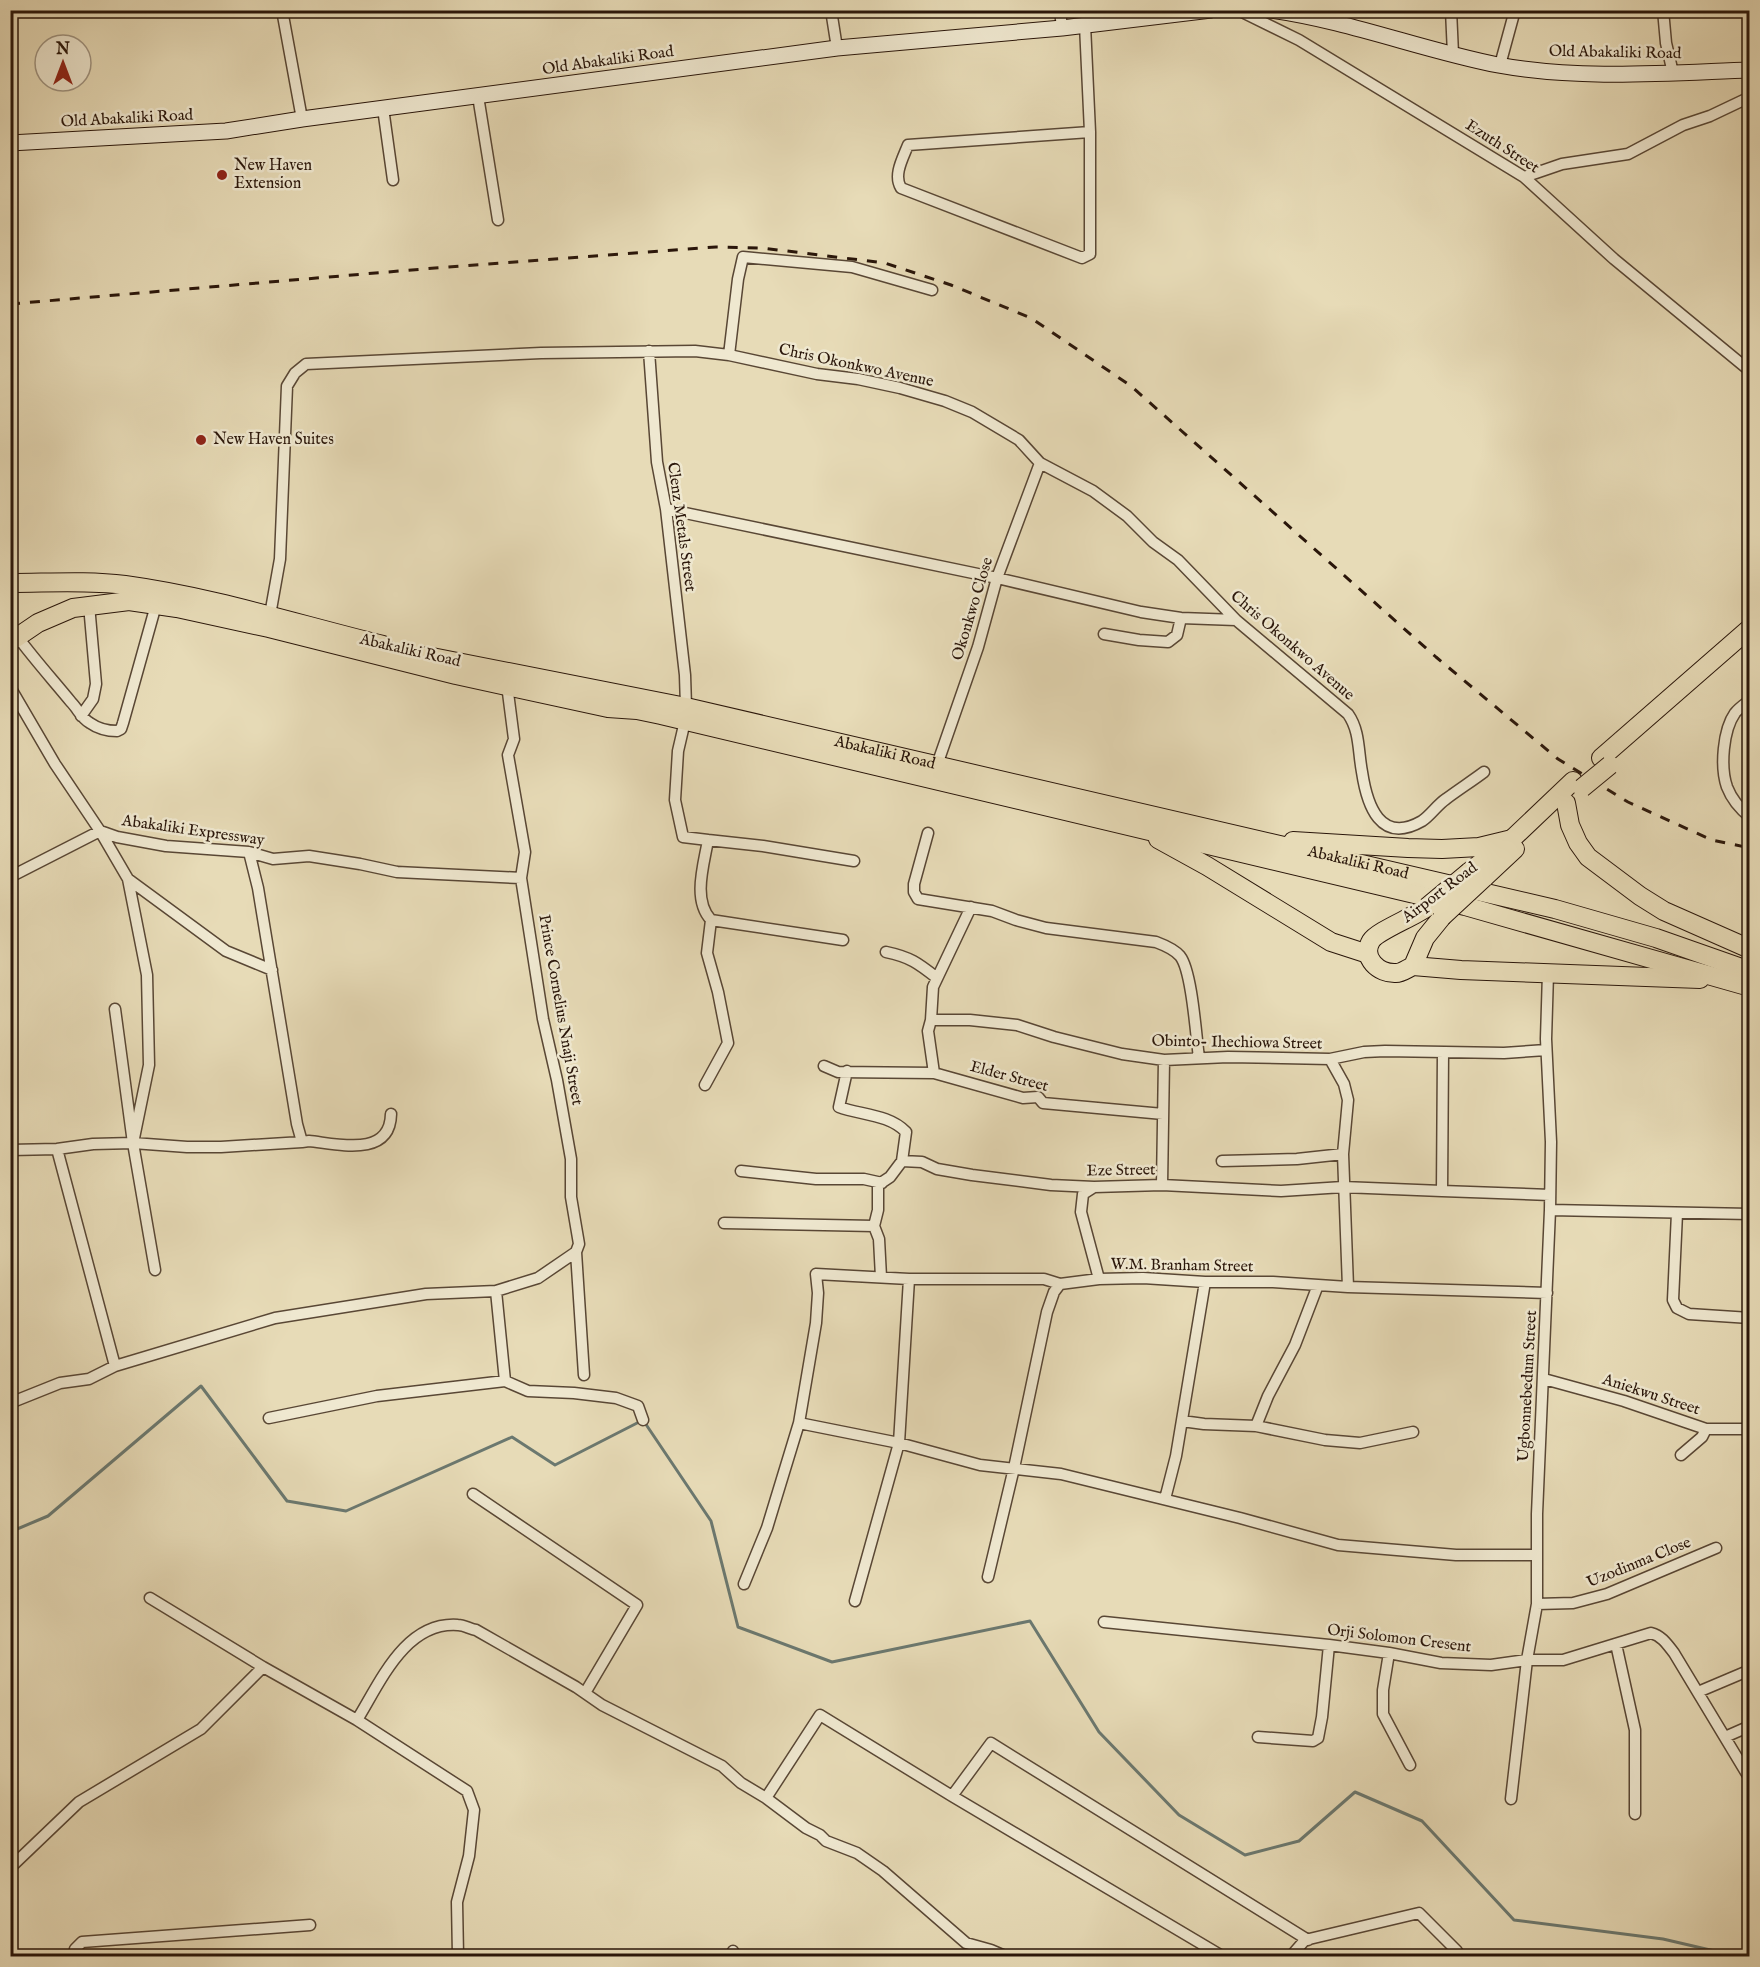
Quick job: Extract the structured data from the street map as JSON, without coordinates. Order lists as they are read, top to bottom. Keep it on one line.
{"streets":{"main road":["Old Abakaliki Road","Abakaliki Road","Airport Road"],"street":["Ezuth Street","Chris Okonkwo Avenue","Clenz Metals Street","Okonkwo Close","Abakaliki Expressway","Prince Cornelius Nnaji Street","Obinto- Ihechiowa Street","Elder Street","Eze Street","W.M. Branham Street","Ugbonnebedum Street","Aniekwu Street","Uzodinma Close","Orji Solomon Cresent"]},"crossings":[["Chris Okonkwo Avenue","Clenz Metals Street"],["Chris Okonkwo Avenue","Okonkwo Close"],["Chris Okonkwo Avenue","Abakaliki Road"],["Clenz Metals Street","Abakaliki Road"],["Okonkwo Close","Abakaliki Road"],["Abakaliki Road","Prince Cornelius Nnaji Street"],["Abakaliki Expressway","Prince Cornelius Nnaji Street"],["Obinto- Ihechiowa Street","Ugbonnebedum Street"],["Eze Street","Ugbonnebedum Street"],["W.M. Branham Street","Ugbonnebedum Street"],["Ugbonnebedum Street","Aniekwu Street"],["Ugbonnebedum Street","Uzodinma Close"],["Ugbonnebedum Street","Orji Solomon Cresent"]],"places":["New Haven Extension","New Haven Suites"],"north":"top"}
